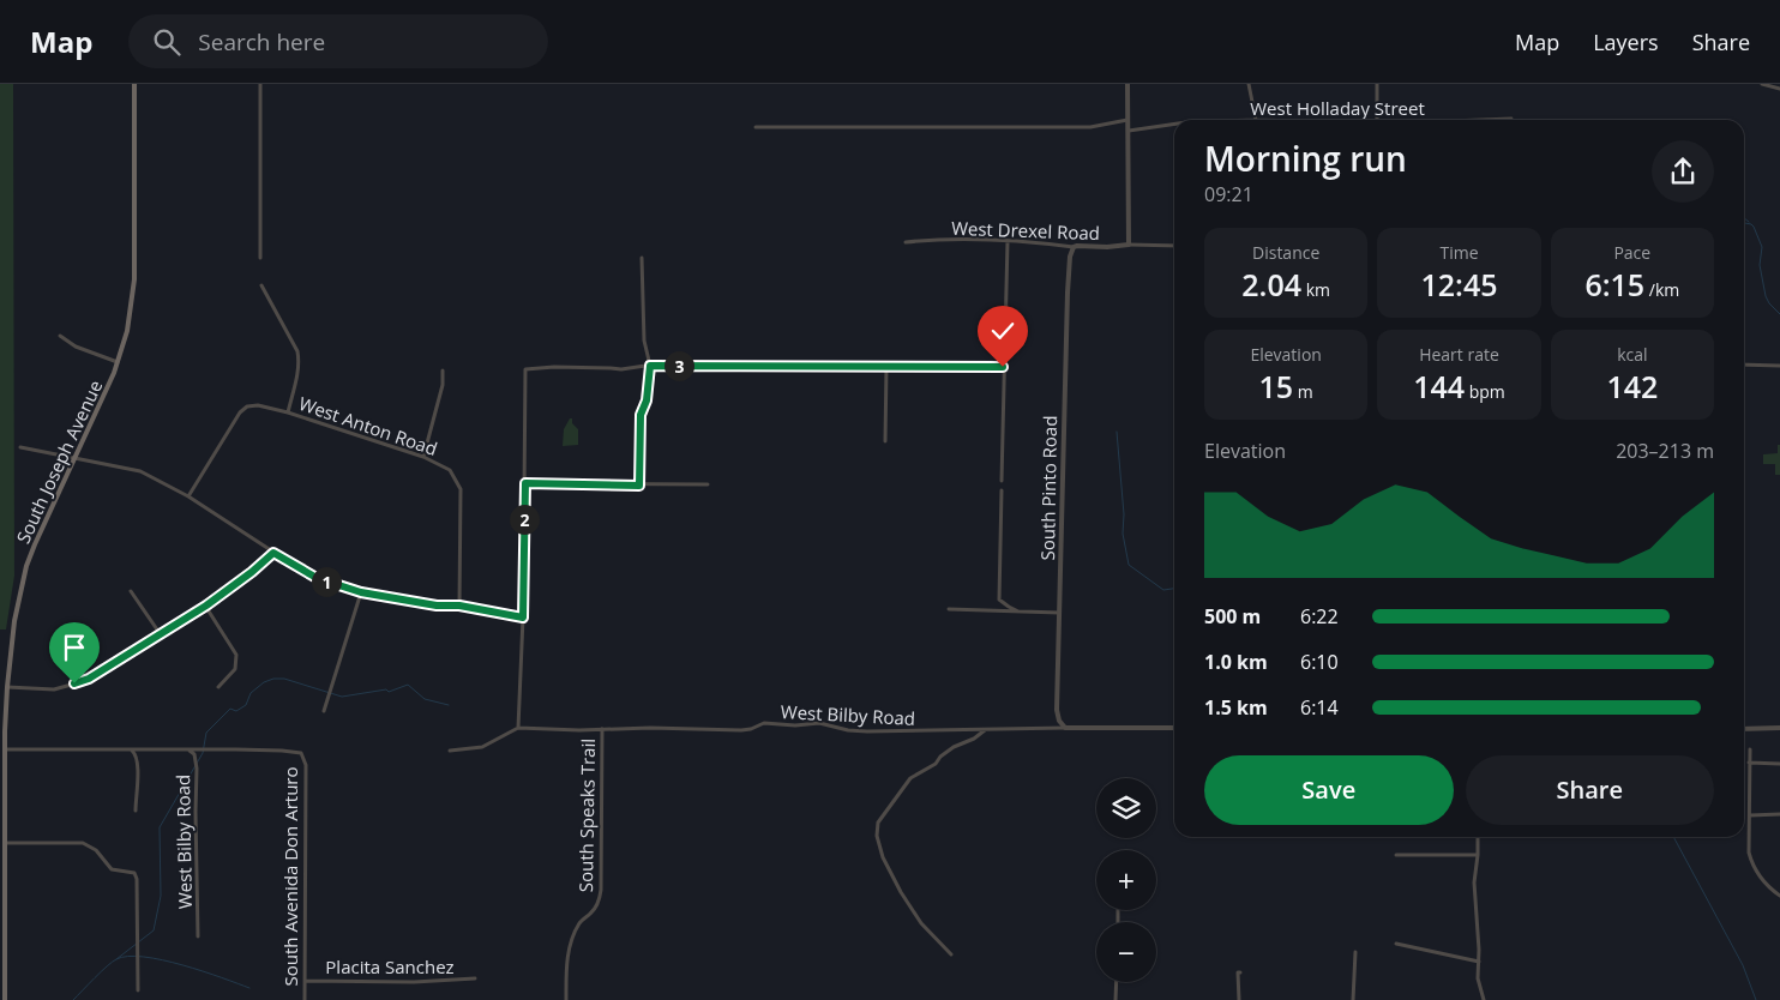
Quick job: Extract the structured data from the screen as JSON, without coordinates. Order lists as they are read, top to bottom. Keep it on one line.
{"streets":{"main road":["South Joseph Avenue"],"street":["West Holladay Street","West Drexel Road","West Anton Road","South Pinto Road","West Bilby Road","South Speaks Trail","South Avenida Don Arturo","Placita Sanchez"]},"crossings":[["West Drexel Road","South Pinto Road"],["South Joseph Avenue","West Bilby Road"],["South Pinto Road","West Bilby Road"],["West Bilby Road","South Speaks Trail"],["West Bilby Road","South Avenida Don Arturo"],["South Avenida Don Arturo","Placita Sanchez"]],"page":{"header":"Map","search":"Search here","nav":["Map","Layers","Share"],"heading":["Morning run","09:21"],"stats":[["Distance","2.04 km"],["Time","12:45"],["Pace","6:15 /km"],["Elevation","15 m"],["Heart rate","144 bpm"],["kcal","142"]],"pins":["3","2","1"],"chart":["Elevation","203–213 m"],"list":[{"name":"500 m","note":"6:22"},{"name":"1.0 km","note":"6:10"},{"name":"1.5 km","note":"6:14"}],"buttons":["Save","Share"],"map_buttons":["+","−"]}}
